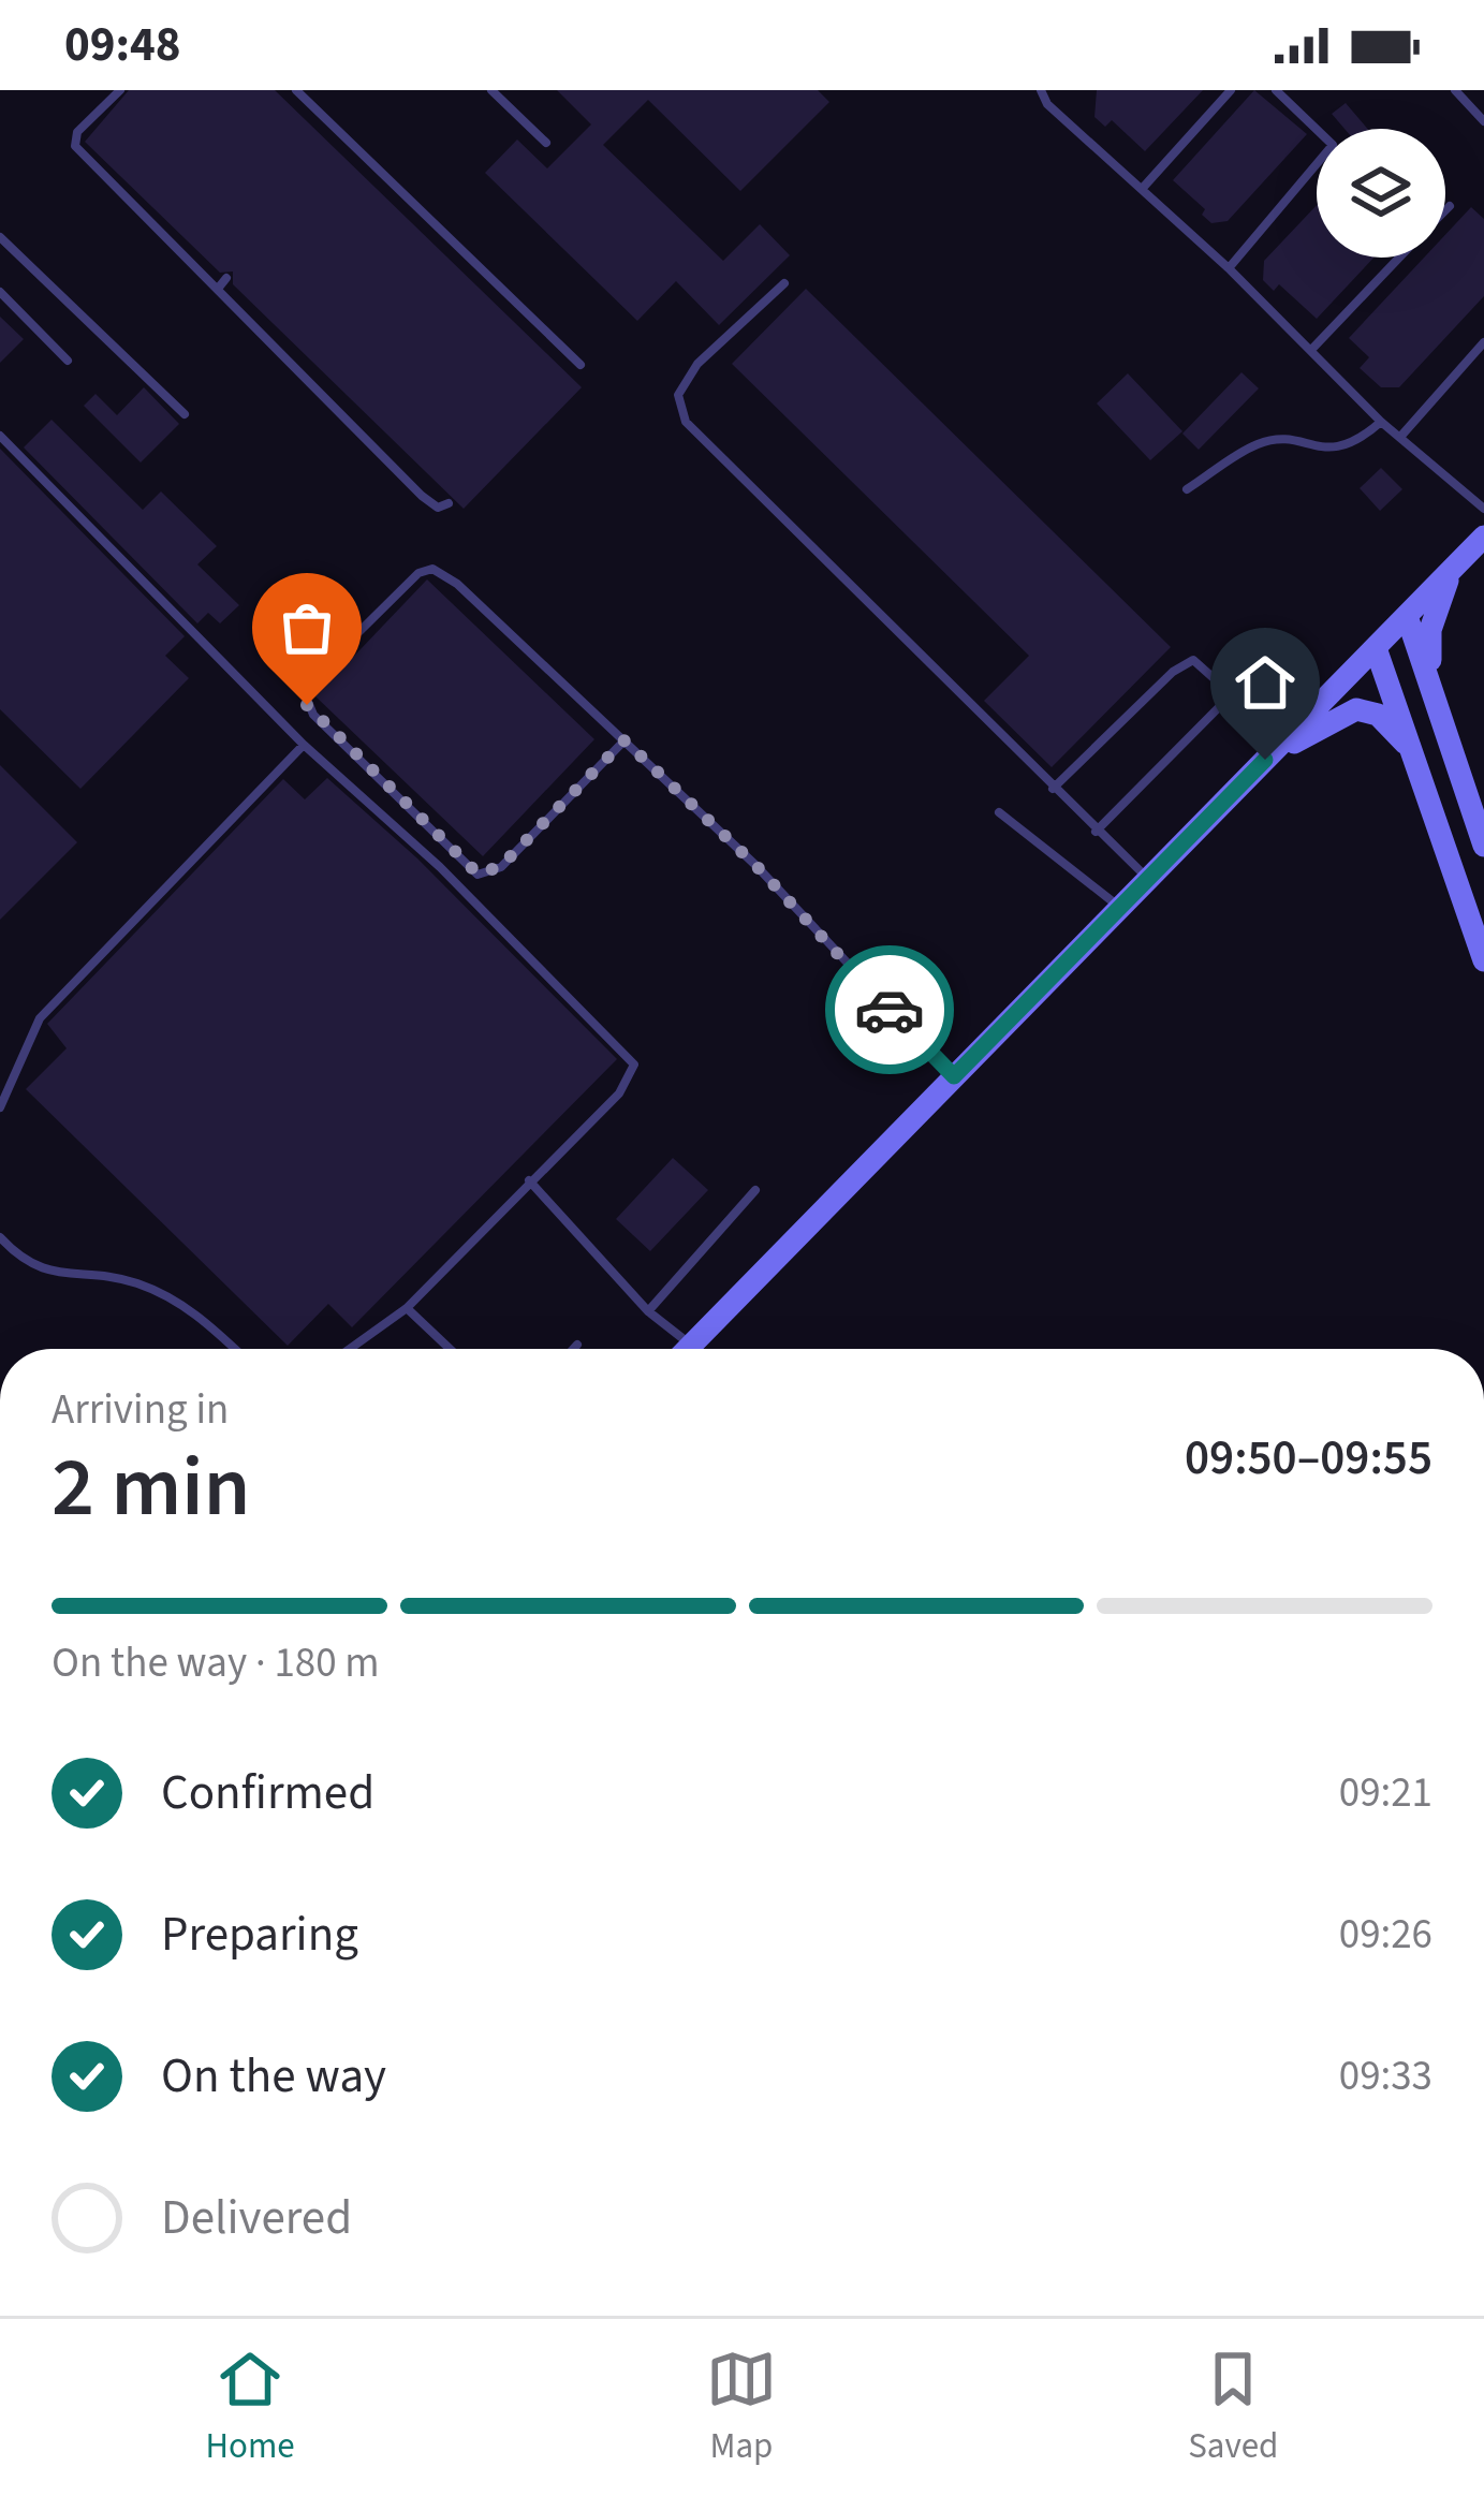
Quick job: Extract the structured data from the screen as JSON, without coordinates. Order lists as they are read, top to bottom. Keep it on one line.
{"page":{"status":"09:48","heading":["2 min","Arriving in","09:50–09:55"],"bar":"On the way · 180 m","list":[["Confirmed","09:21"],["Preparing","09:26"],["On the way","09:33"],"Delivered"],"tabs":["Home","Map","Saved"]}}
